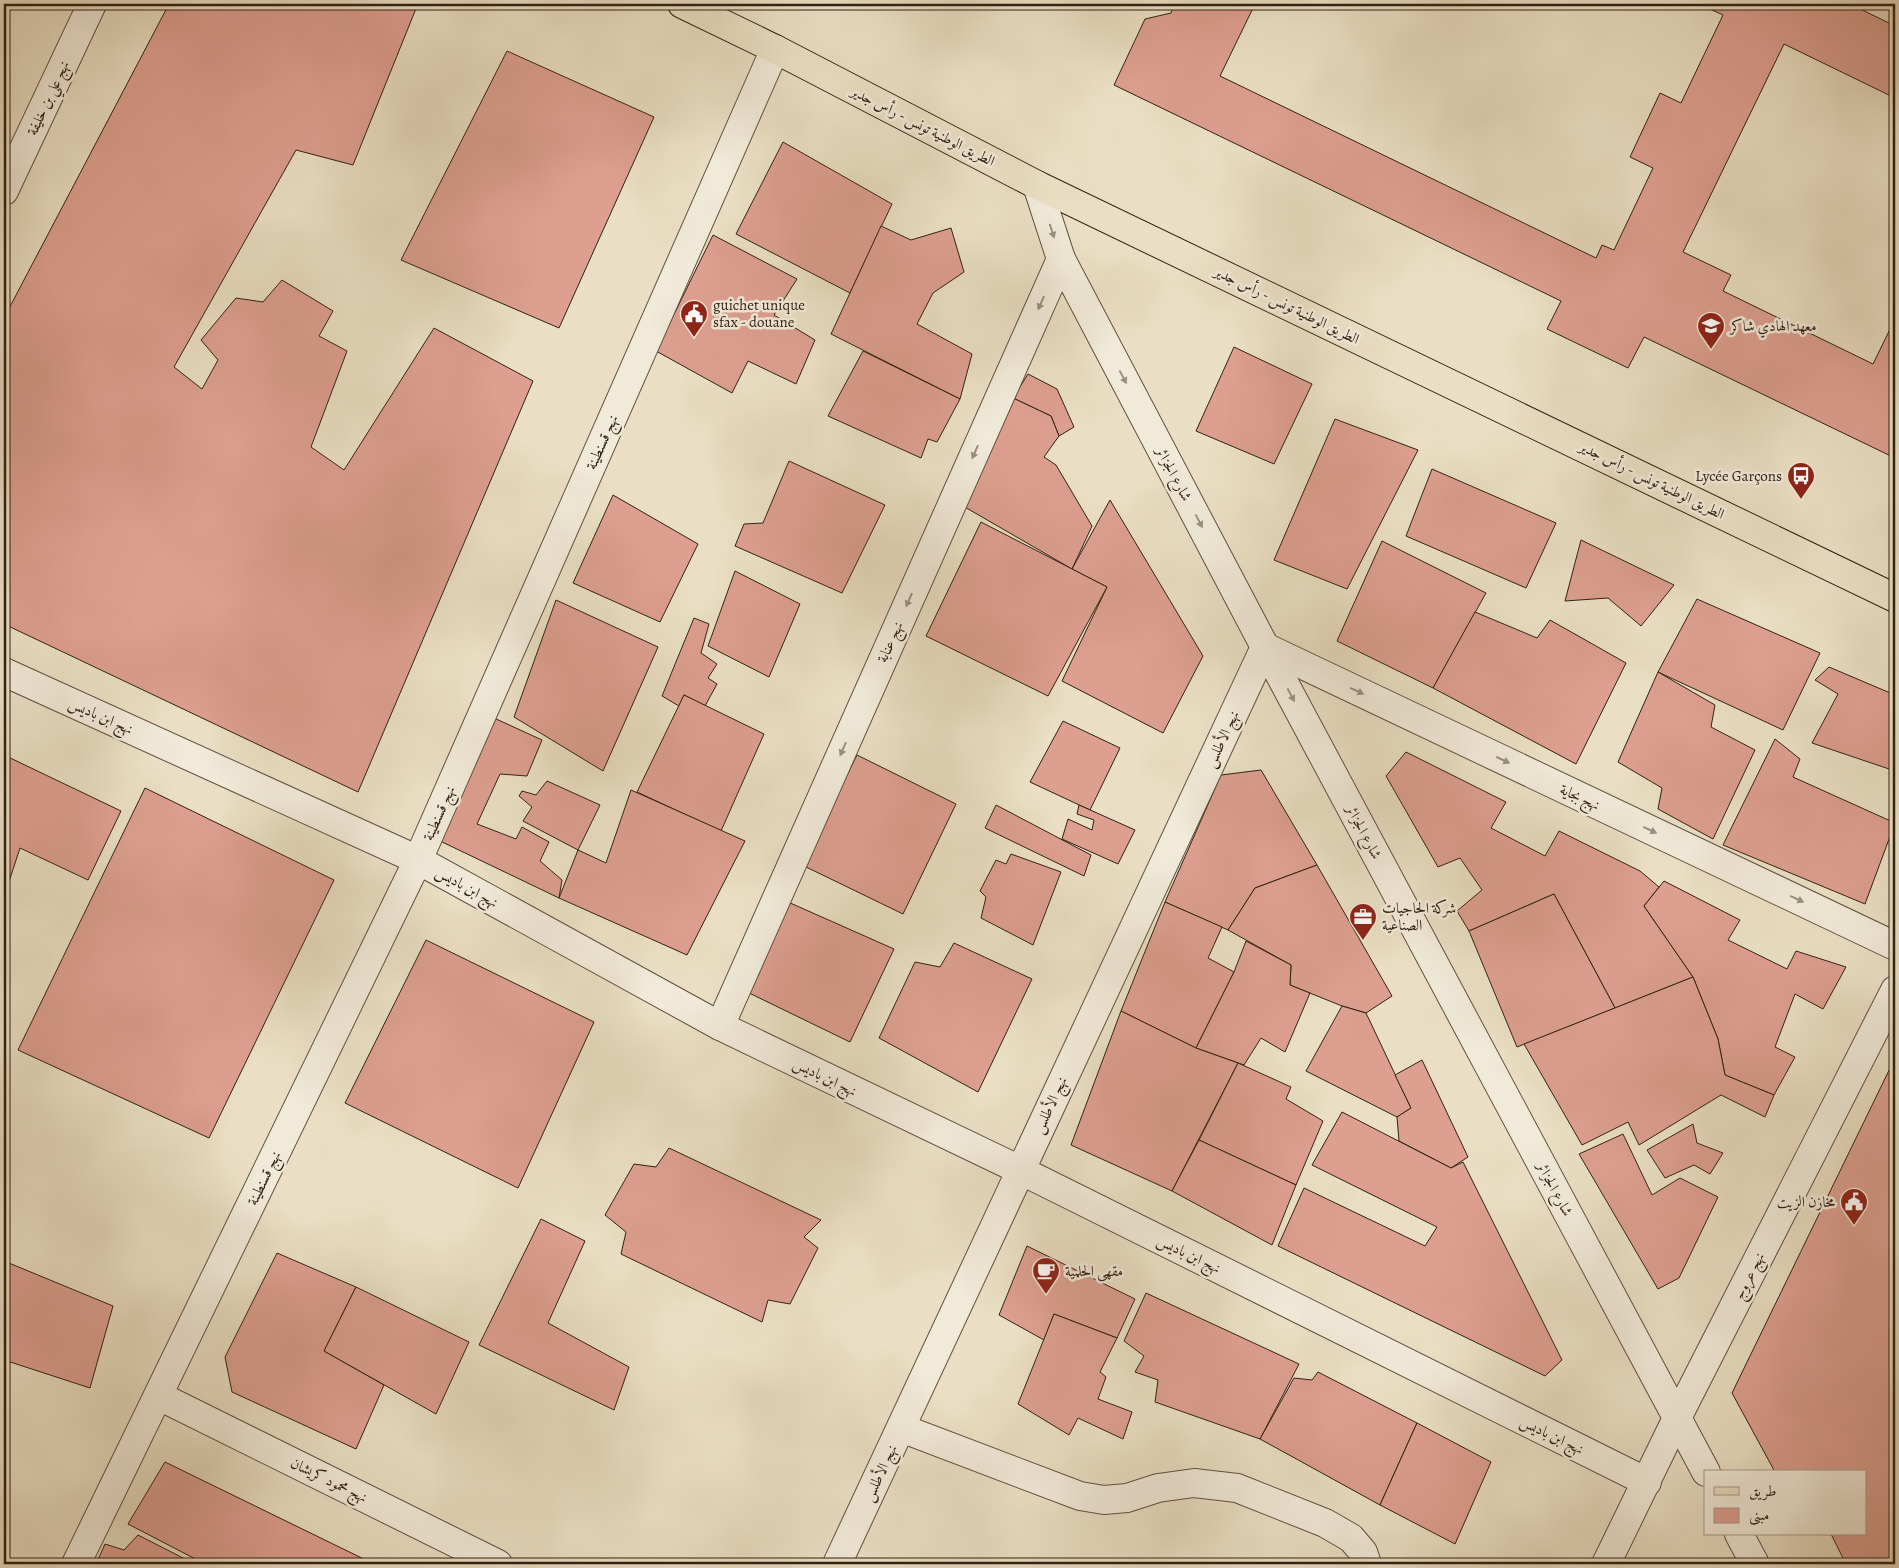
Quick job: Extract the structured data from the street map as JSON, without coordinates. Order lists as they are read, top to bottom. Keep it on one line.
{"streets":{"main road":["الطريق الوطنية تونس - رأس جدير"],"street":["نهج علي بن خليفة","نهج قسنطينة","شارع الجزائر","نهج عنابة","نهج ابن باديس","نهج الأطلس","نهج بجاية","نهج عروج","نهج محمود كريشان"]},"crossings":[["الطريق الوطنية تونس - رأس جدير","نهج قسنطينة"],["الطريق الوطنية تونس - رأس جدير","شارع الجزائر"],["نهج قسنطينة","نهج ابن باديس"],["نهج قسنطينة","نهج محمود كريشان"],["شارع الجزائر","نهج عنابة"],["شارع الجزائر","نهج الأطلس"],["شارع الجزائر","نهج بجاية"],["شارع الجزائر","نهج عروج"],["نهج عنابة","نهج ابن باديس"],["نهج ابن باديس","نهج الأطلس"],["نهج ابن باديس","نهج عروج"],["نهج الأطلس","نهج بجاية"]],"one_way":["شارع الجزائر","نهج عنابة","نهج بجاية"],"places":{"public building":["guichet unique sfax - douane","مخازن الزيت"],"school or university":["معهد الهادي شاكر"],"bus stop":["Lycée Garçons"],"office":["شركة الحاجيات الصناعية"],"cafe":["مقهى الحلمية"]},"legend":["طريق","مبنى"]}
